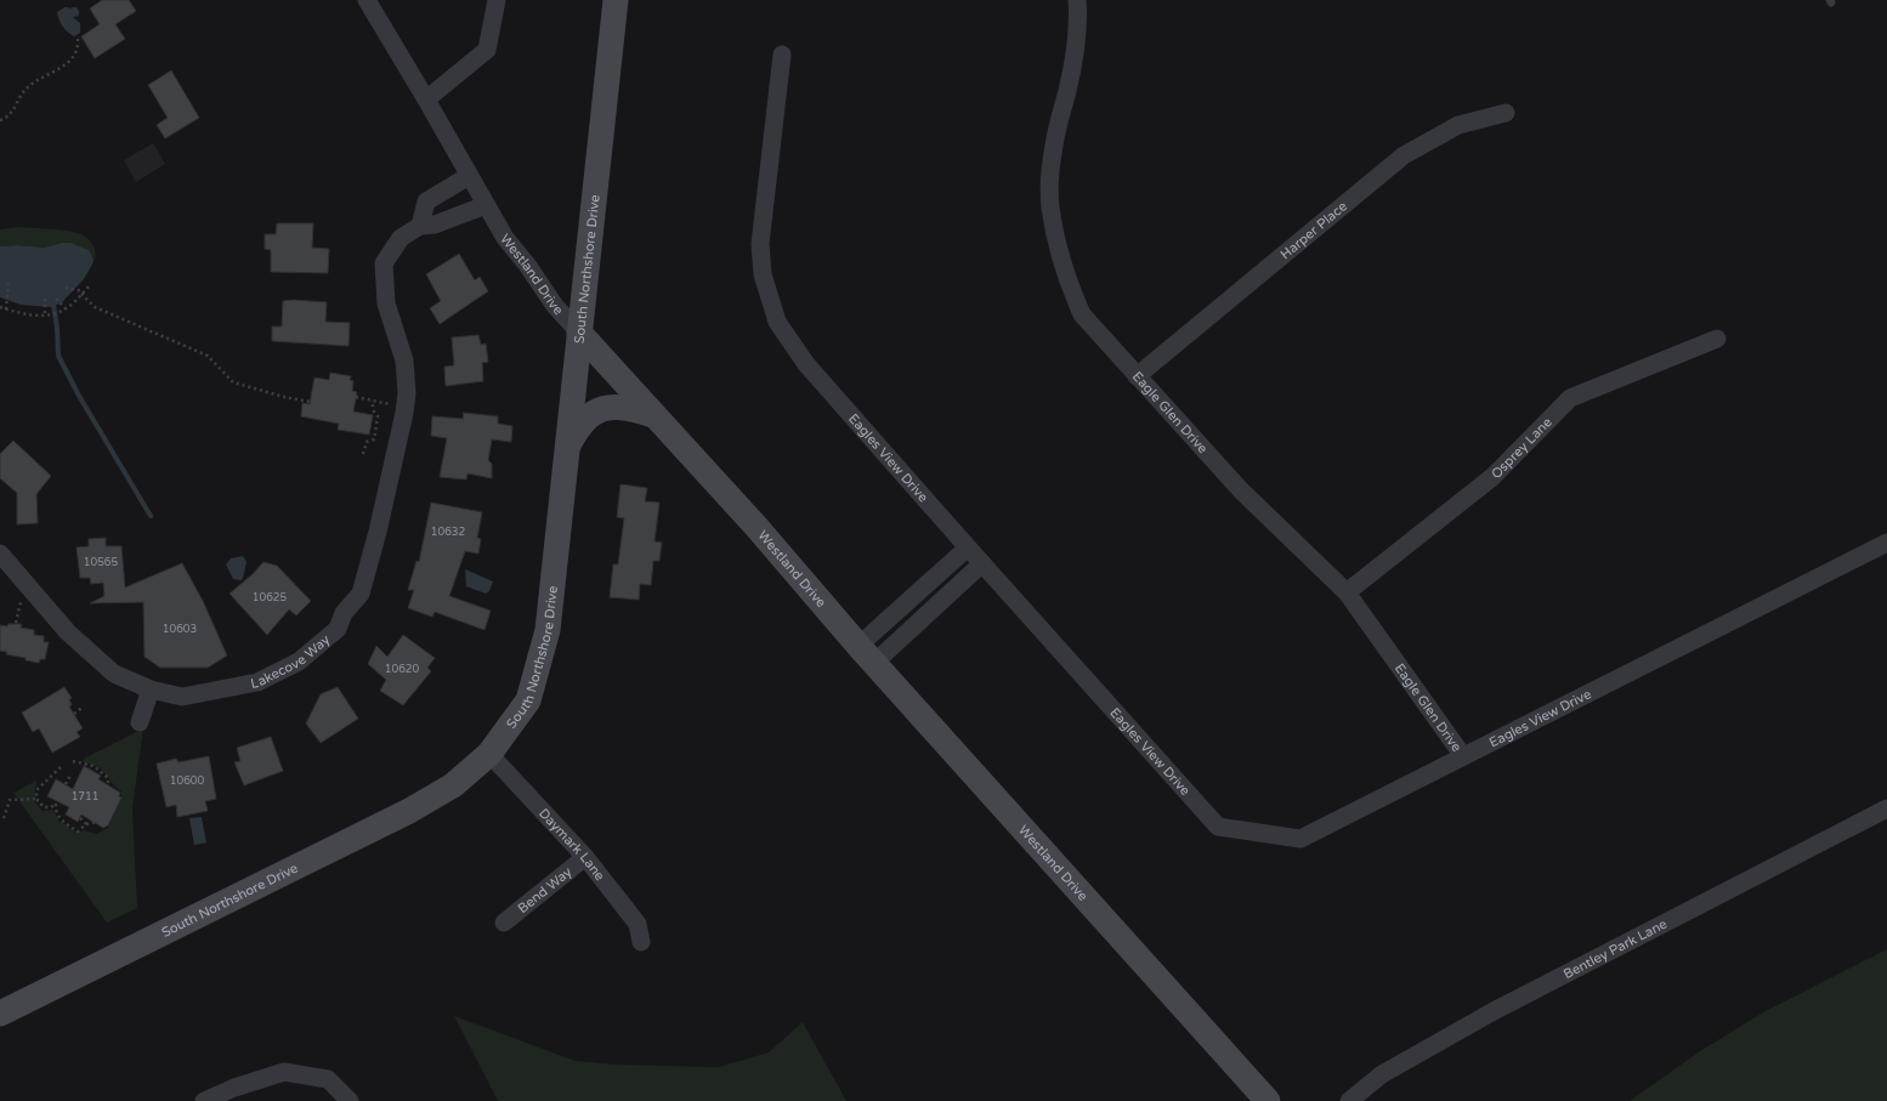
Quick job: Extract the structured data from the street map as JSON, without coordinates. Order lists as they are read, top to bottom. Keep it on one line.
{"streets":{"main road":["South Northshore Drive","Westland Drive"],"street":["Harper Place","Eagle Glen Drive","Osprey Lane","Eagles View Drive","Lakecove Way","Daymark Lane","Bend Way","Bentley Park Lane"]},"crossings":[["Harper Place","Eagle Glen Drive"],["South Northshore Drive","Westland Drive"],["South Northshore Drive","Daymark Lane"],["Westland Drive","Lakecove Way"],["Eagle Glen Drive","Osprey Lane"],["Eagle Glen Drive","Eagles View Drive"],["Daymark Lane","Bend Way"]],"house_numbers":["10632","10565","10625","10603","10620","10600","1711"]}
